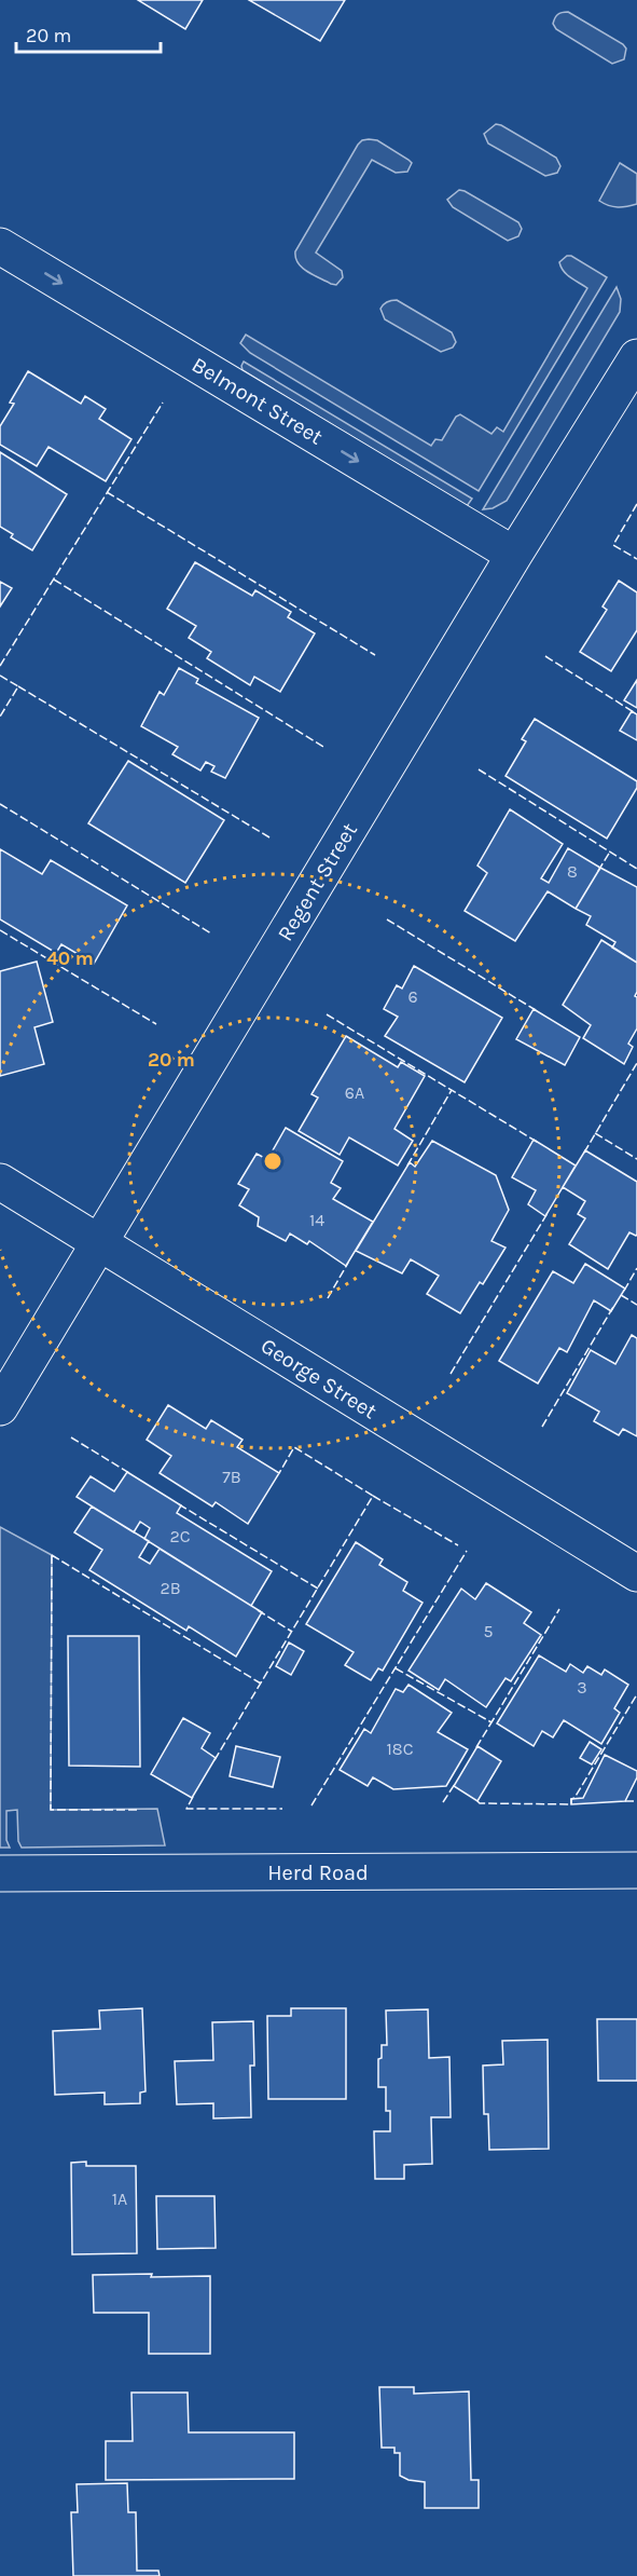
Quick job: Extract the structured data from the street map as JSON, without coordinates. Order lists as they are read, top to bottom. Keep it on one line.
{"streets":{"street":["Belmont Street","Regent Street","George Street","Herd Road"]},"crossings":[["Belmont Street","Regent Street"],["Regent Street","George Street"]],"one_way":["Belmont Street"],"house_numbers":["8","6","6A","14","7B","2C","2B","5","3","18C","1A"],"scale_bar":"20 m","rings":["40 m","20 m"]}
